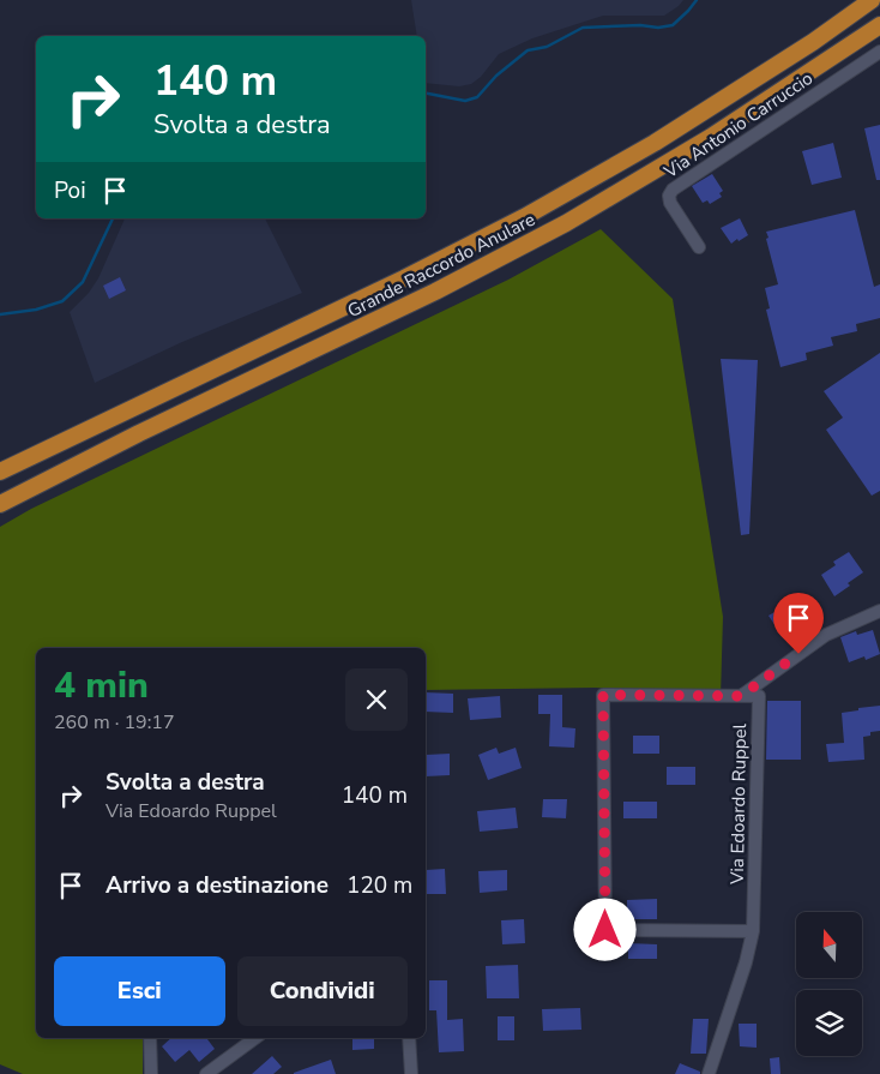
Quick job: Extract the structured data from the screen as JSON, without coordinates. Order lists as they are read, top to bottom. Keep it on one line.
{"streets":{"highway":["Grande Raccordo Anulare"],"street":["Via Antonio Carruccio","Via Edoardo Ruppel"]},"north":"top","page":{"turn":["140 m","Svolta a destra"],"then":"Poi","heading":["4 min","260 m · 19:17"],"list":[{"name":"Svolta a destra","note":"Via Edoardo Ruppel","value":"140 m"},{"name":"Arrivo a destinazione","value":"120 m"}],"buttons":["Esci","Condividi"]}}
